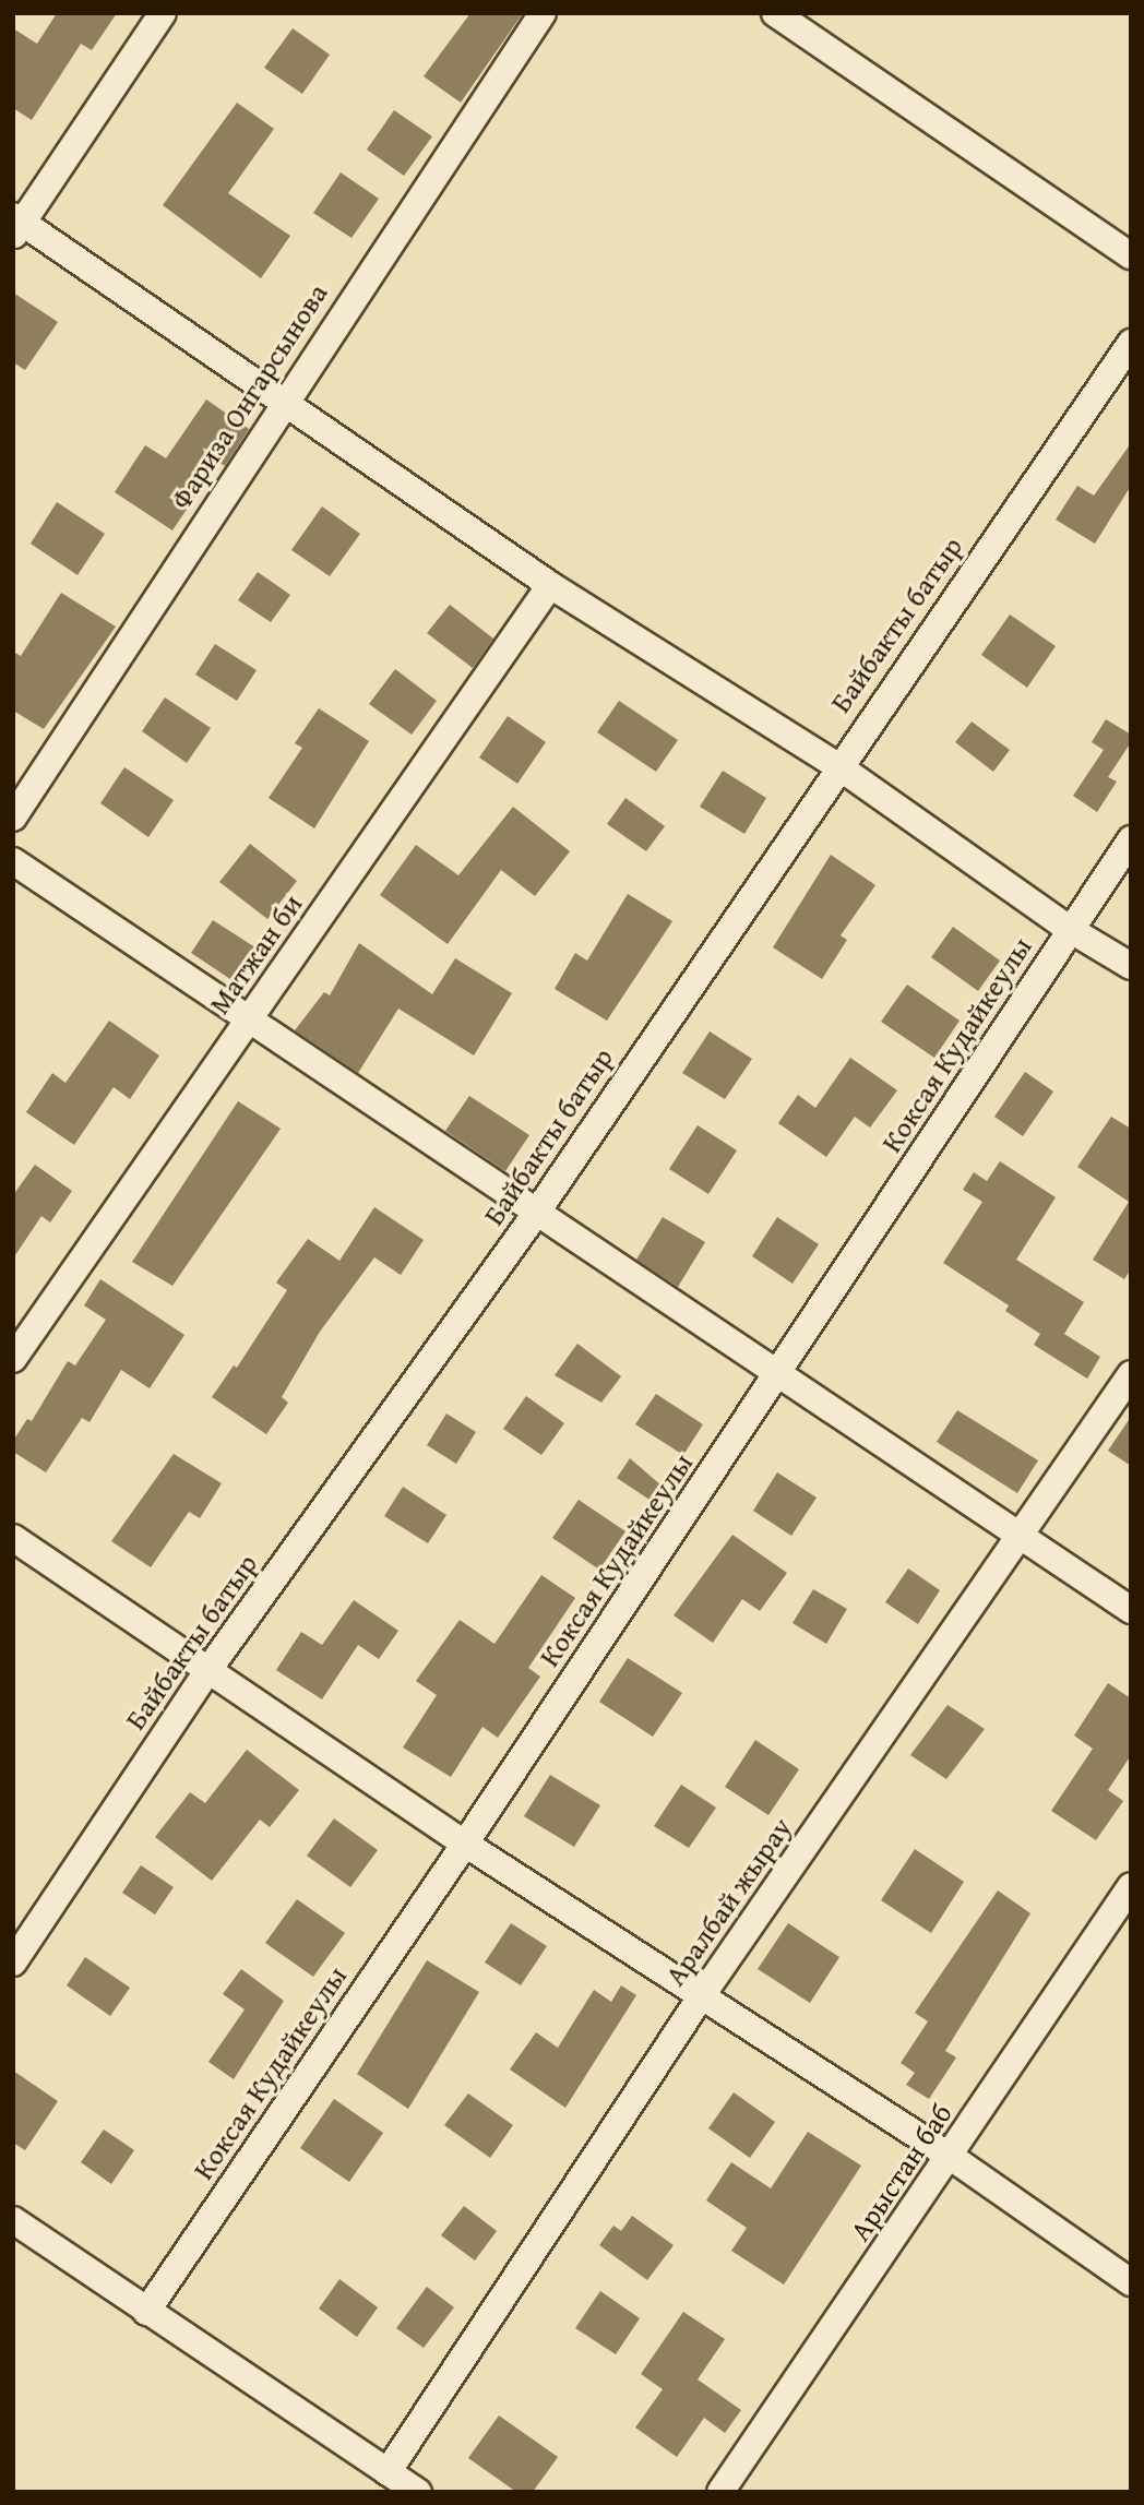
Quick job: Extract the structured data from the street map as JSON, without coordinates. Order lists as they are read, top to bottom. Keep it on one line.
{"streets":{"street":["Фариза Онгарсынова","Байбакты батыр","Матжан би","Коксая Кудайкеулы","Аралбай жырау","Арыстан баб"]}}
